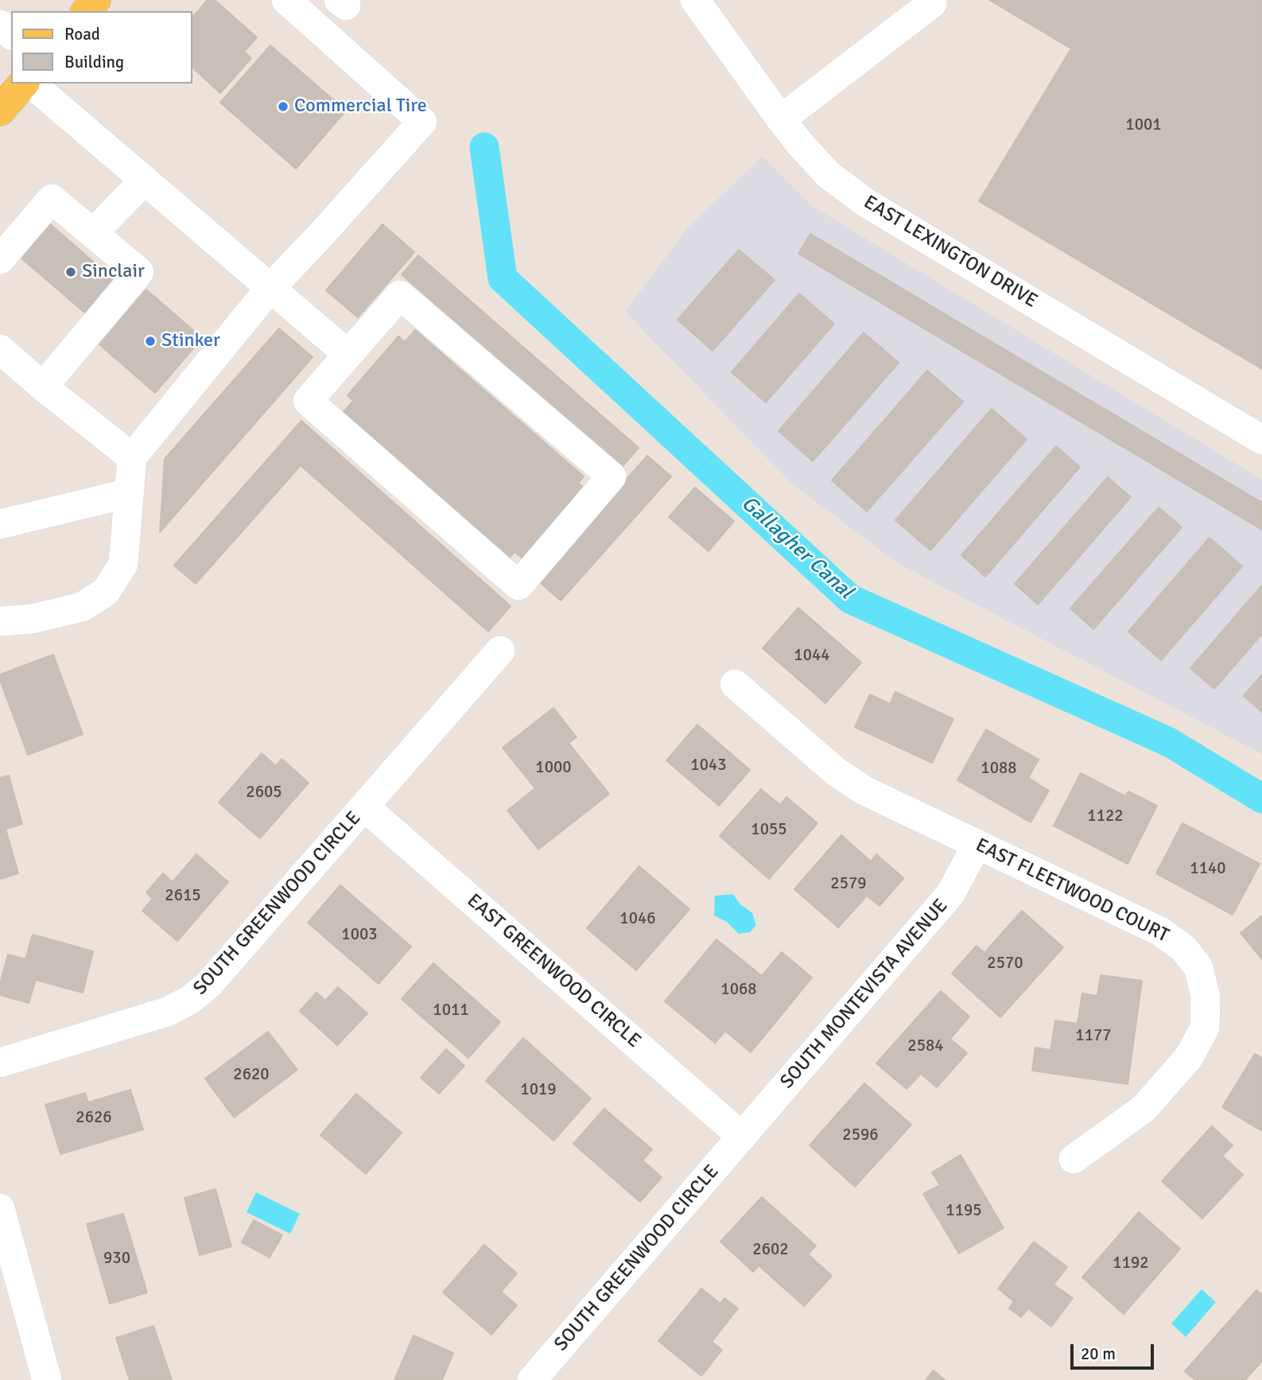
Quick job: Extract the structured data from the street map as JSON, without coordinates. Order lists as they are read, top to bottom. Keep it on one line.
{"streets":{"street":["EAST LEXINGTON DRIVE","EAST FLEETWOOD COURT","SOUTH GREENWOOD CIRCLE","EAST GREENWOOD CIRCLE","SOUTH MONTEVISTA AVENUE"]},"crossings":[["EAST FLEETWOOD COURT","SOUTH MONTEVISTA AVENUE"],["SOUTH GREENWOOD CIRCLE","EAST GREENWOOD CIRCLE"],["SOUTH GREENWOOD CIRCLE","SOUTH MONTEVISTA AVENUE"],["EAST GREENWOOD CIRCLE","SOUTH MONTEVISTA AVENUE"]],"water":["Gallagher Canal"],"places":["Commercial Tire","Sinclair","Stinker"],"house_numbers":["1001","1044","1043","1000","1088","2605","1122","1055","1140","2579","2615","1046","1003","2570","1068","1011","1177","2584","2620","1019","2626","2596","1195","2602","930","1192"],"legend":["Road","Building"],"scale_bar":"20 m"}
